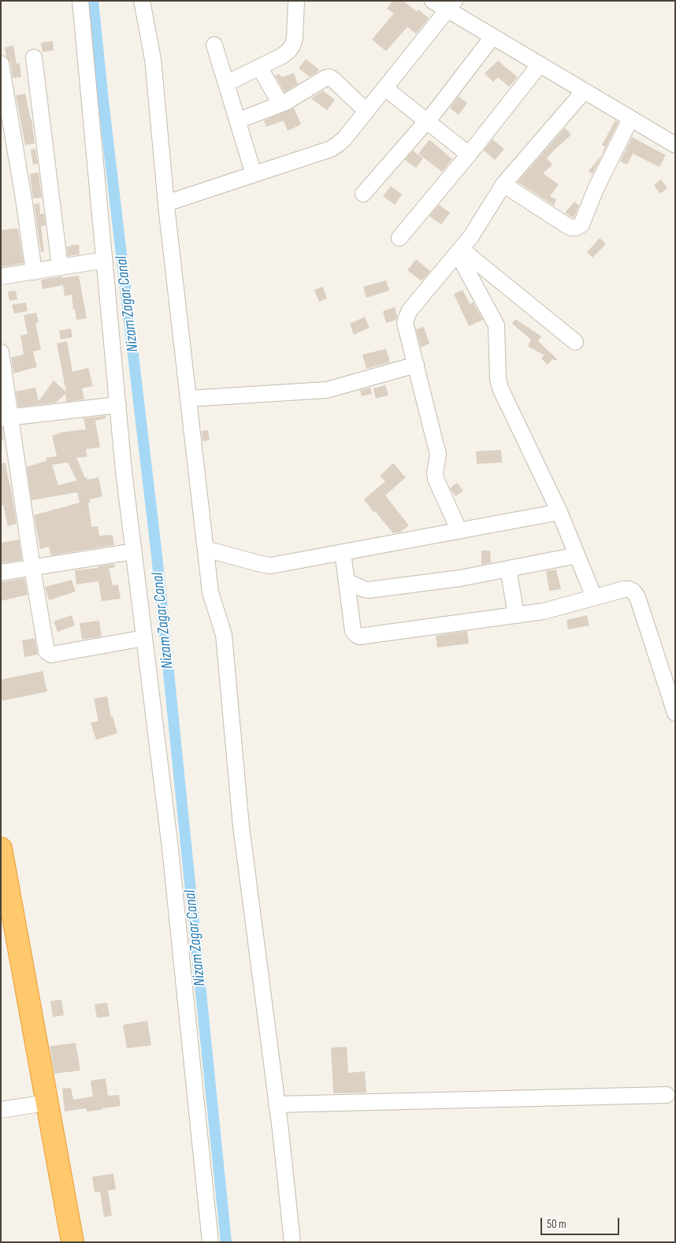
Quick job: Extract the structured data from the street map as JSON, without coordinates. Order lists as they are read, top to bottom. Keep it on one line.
{"water":["Nizam Zagar Canal"],"scale_bar":"50 m"}
